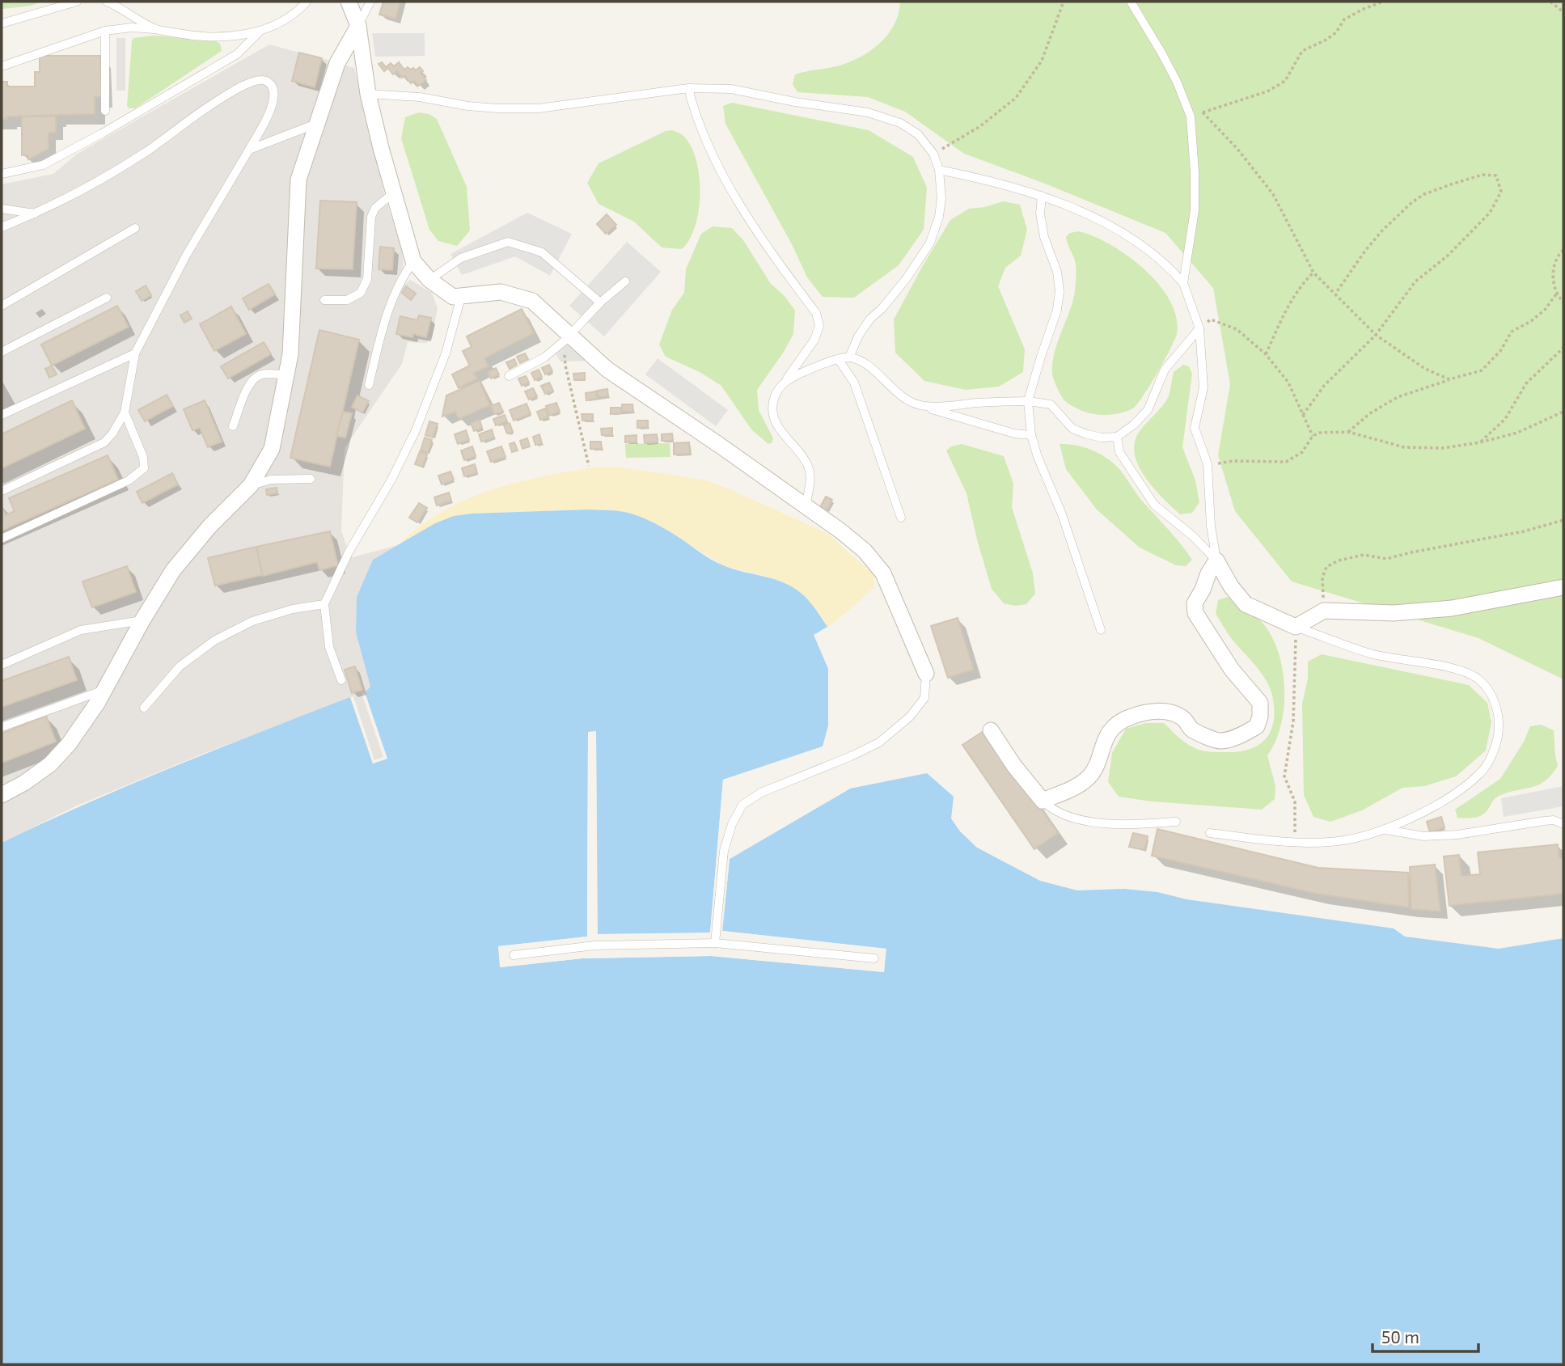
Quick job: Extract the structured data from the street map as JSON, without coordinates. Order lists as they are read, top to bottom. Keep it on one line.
{"scale_bar":"50 m"}
